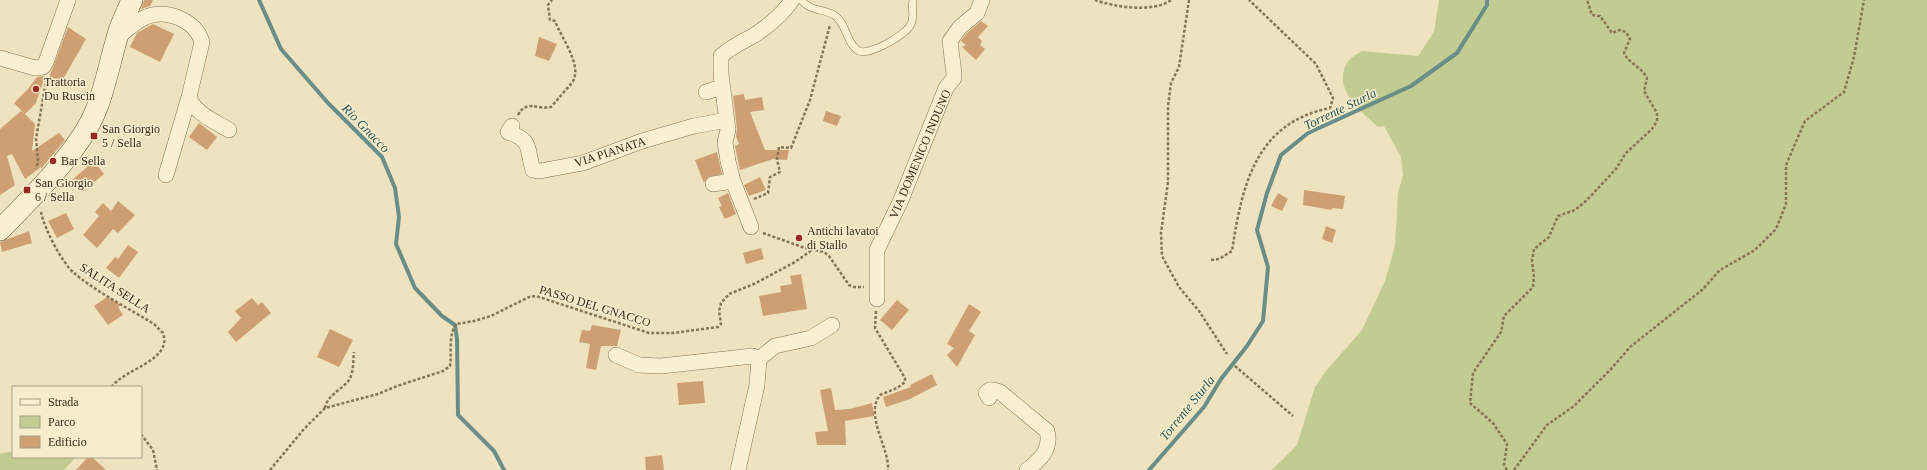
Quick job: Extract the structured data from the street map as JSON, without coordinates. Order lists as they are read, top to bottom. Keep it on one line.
{"streets":{"street":["VIA PIANATA","VIA DOMENICO INDUNO"],"path":["SALITA SELLA","PASSO DEL GNACCO"]},"water":["Torrente Sturla","Rio Gnacco"],"places":{"other":["Trattoria Du Ruscin","Bar Sella","Antichi lavatoi di Stallo"],"transit":["San Giorgio 5 / Sella","San Giorgio 6 / Sella"]},"legend":["Strada","Parco","Edificio"]}
